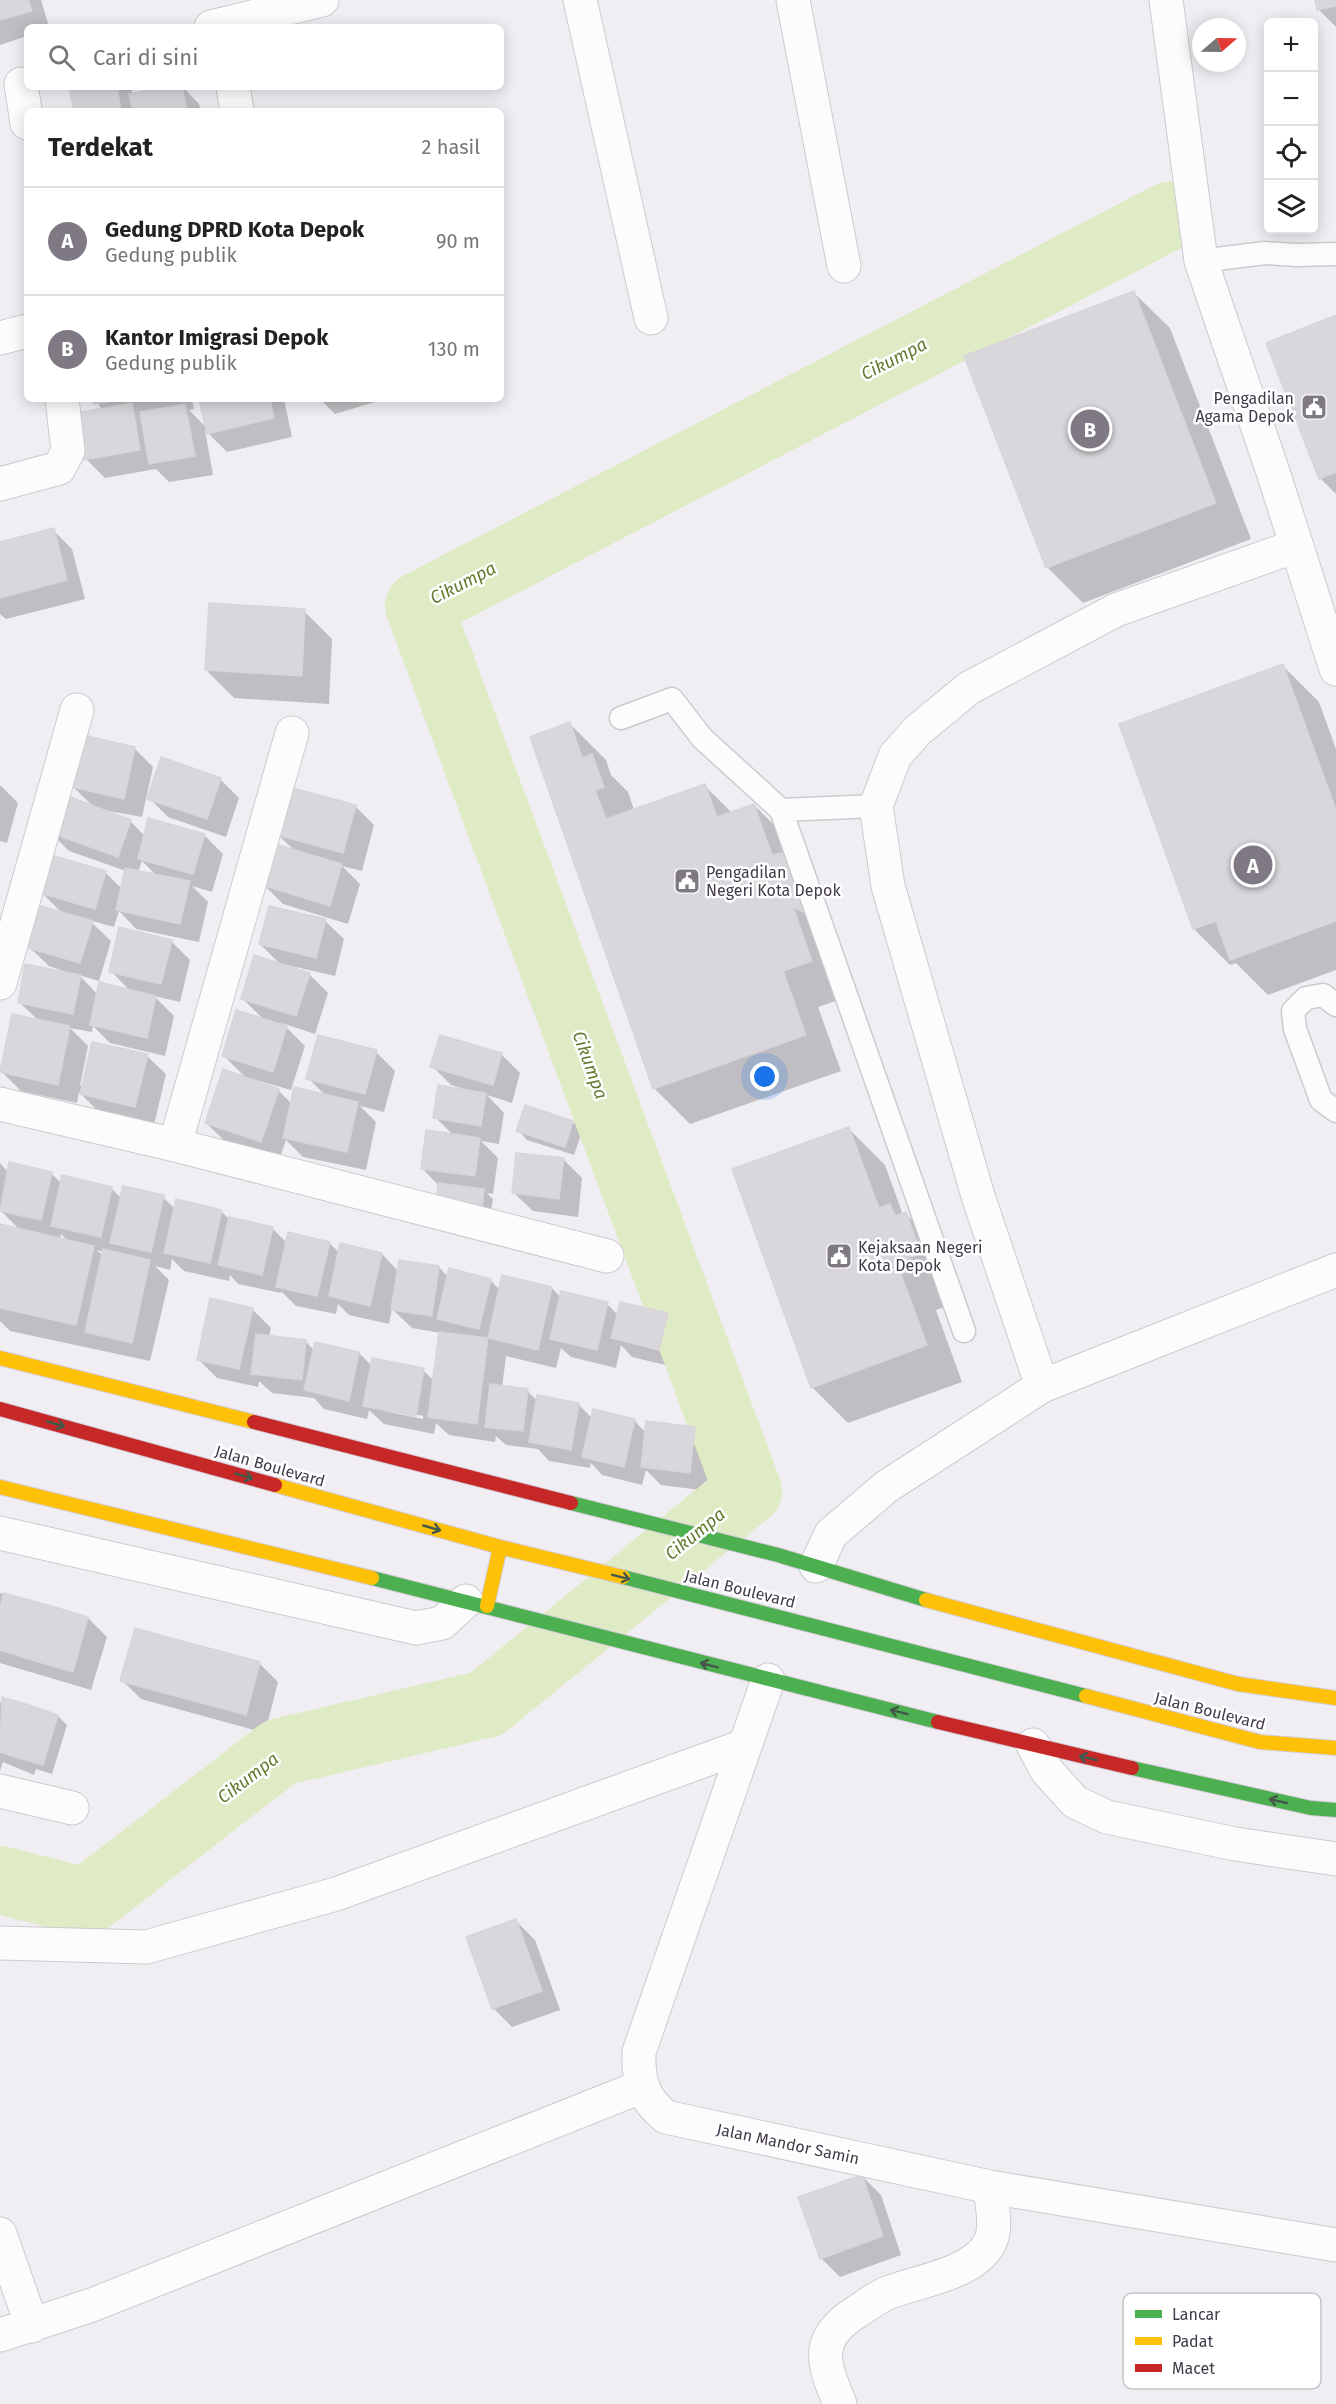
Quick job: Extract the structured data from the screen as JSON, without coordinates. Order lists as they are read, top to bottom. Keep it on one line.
{"streets":{"main road":["Jalan Boulevard"],"street":["Jalan Mandor Samin"]},"water":["Cikumpa"],"places":{"public building":["Pengadilan Agama Depok","Pengadilan Negeri Kota Depok","Kejaksaan Negeri Kota Depok"]},"legend":["Lancar","Padat","Macet"],"north":"right","page":{"map_buttons":["+","−"],"search":"Cari di sini","heading":["Terdekat","2 hasil"],"list":[{"mark":"A","name":"Gedung DPRD Kota Depok","note":"Gedung publik","value":"90 m"},{"mark":"B","name":"Kantor Imigrasi Depok","note":"Gedung publik","value":"130 m"}],"pins":["B","A"]}}
